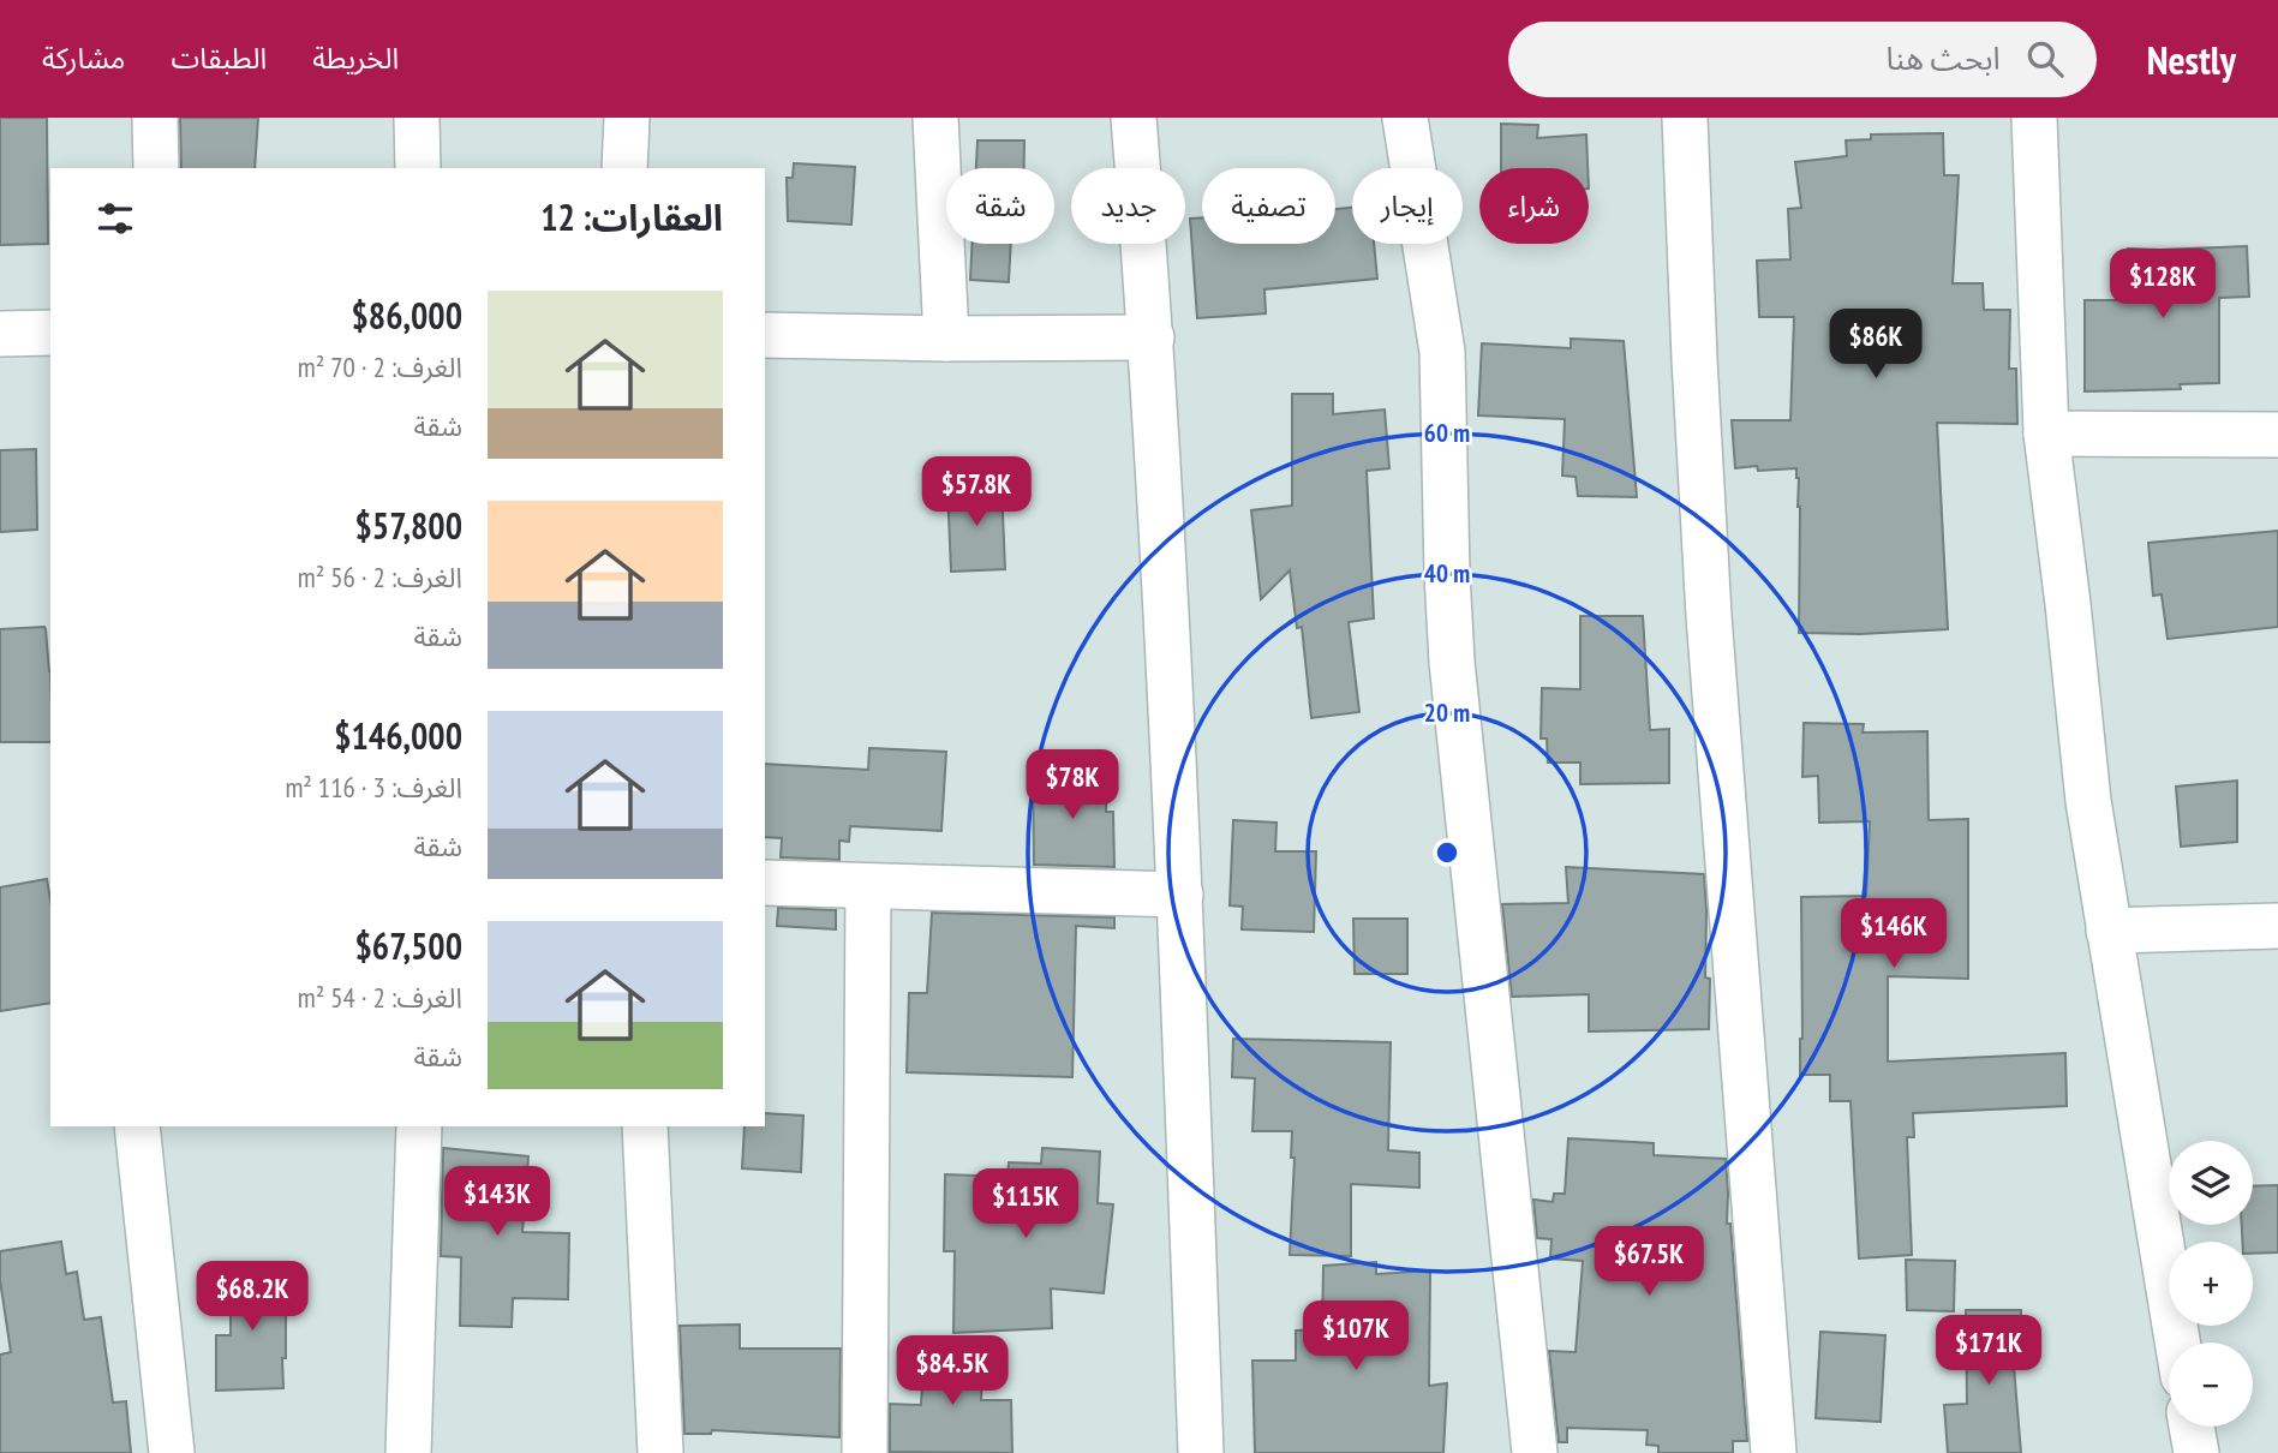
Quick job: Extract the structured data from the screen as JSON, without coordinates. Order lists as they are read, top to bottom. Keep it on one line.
{"page":{"header":"Nestly","search":"ابحث هنا","nav":["الخريطة","الطبقات","مشاركة"],"chip":["شراء","إيجار","تصفية","جديد","شقة"],"heading":"العقارات: 12","price":["$128K","$86K","$57.8K","$78K","$146K","$143K","$115K","$67.5K","$68.2K","$107K","$171K","$84.5K"],"list":[{"name":"$86,000","note":"الغرف: 2 · 70 m² · شقة"},{"name":"$57,800","note":"الغرف: 2 · 56 m² · شقة"},{"name":"$146,000","note":"الغرف: 3 · 116 m² · شقة"},{"name":"$67,500","note":"الغرف: 2 · 54 m² · شقة"}],"map_buttons":["+","−"]},"rings":["60 m","40 m","20 m"]}
